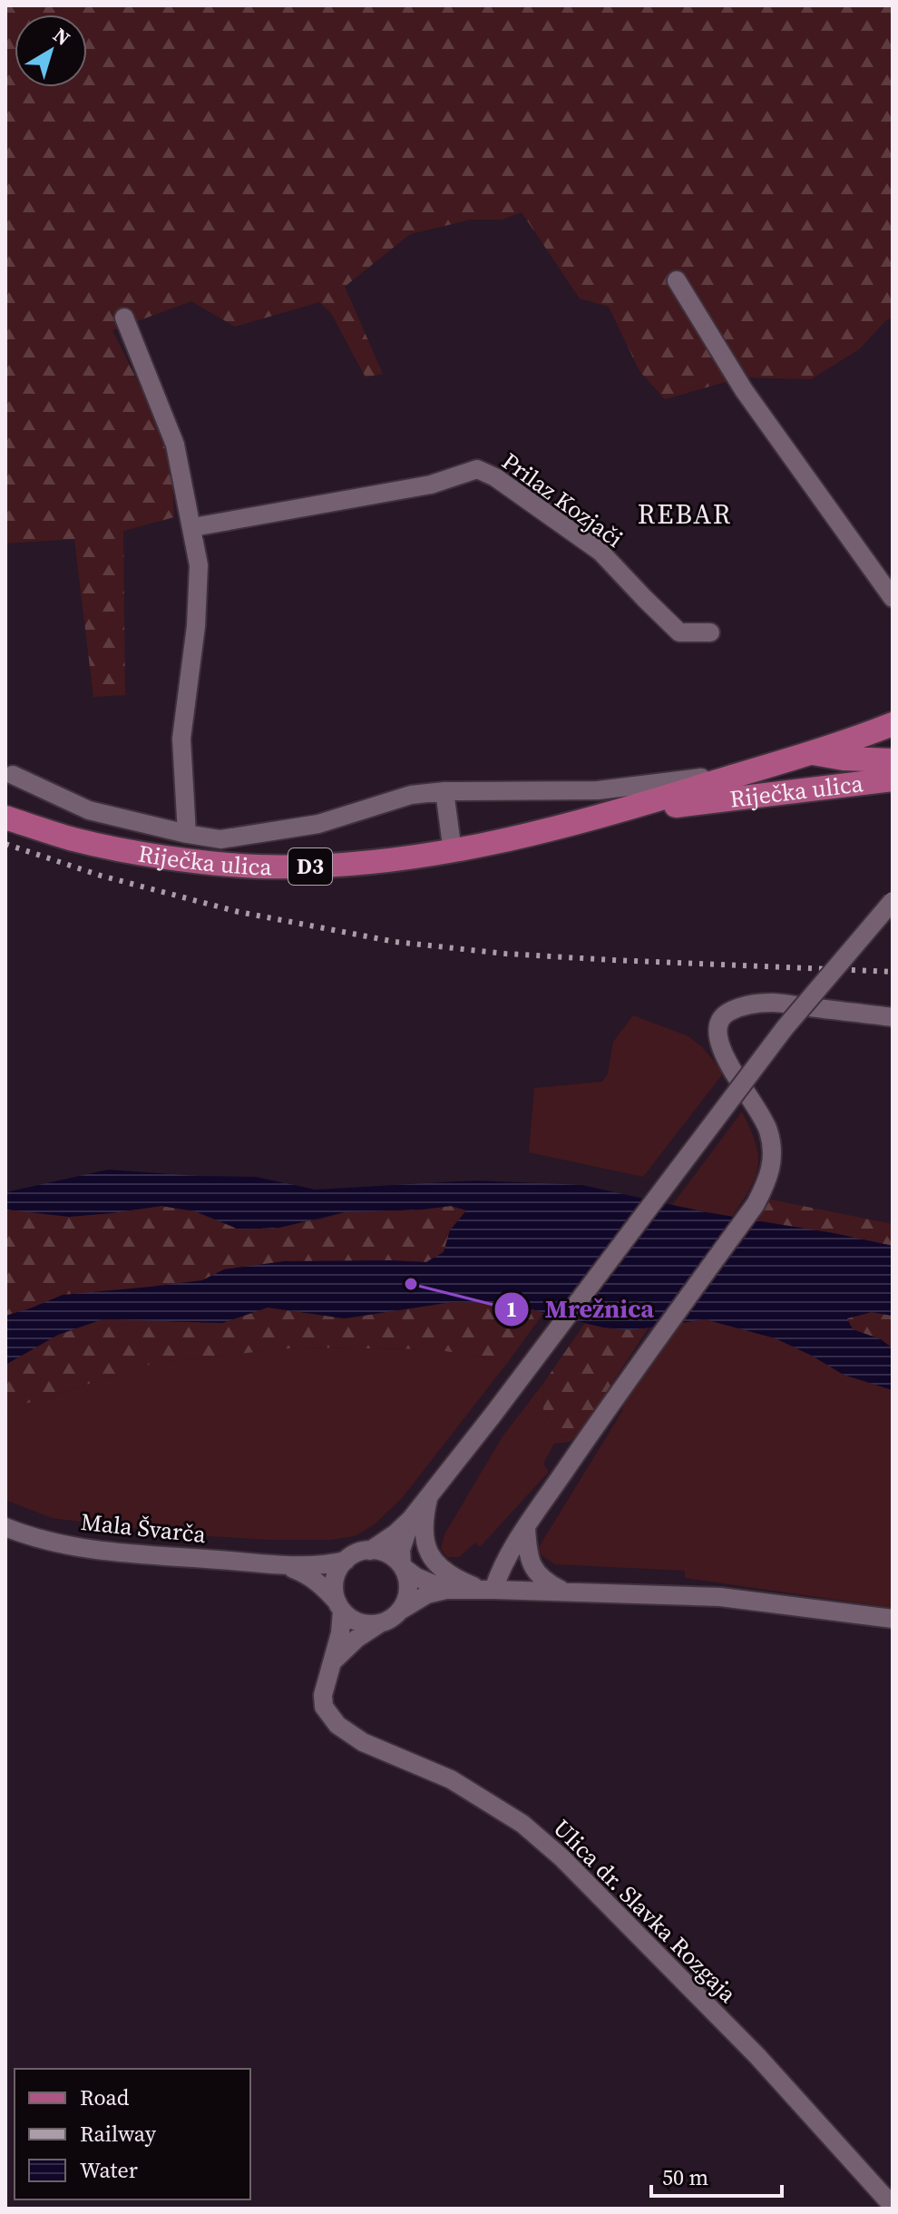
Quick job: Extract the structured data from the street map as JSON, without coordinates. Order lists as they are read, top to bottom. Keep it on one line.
{"streets":{"main road":["Riječka ulica","D3"],"street":["Prilaz Kozjači","Mala Švarča","Ulica dr. Slavka Rozgaja"]},"districts":["REBAR"],"places":["Mrežnica"],"legend":["Road","Railway","Water"],"scale_bar":"50 m","north":"top right"}
